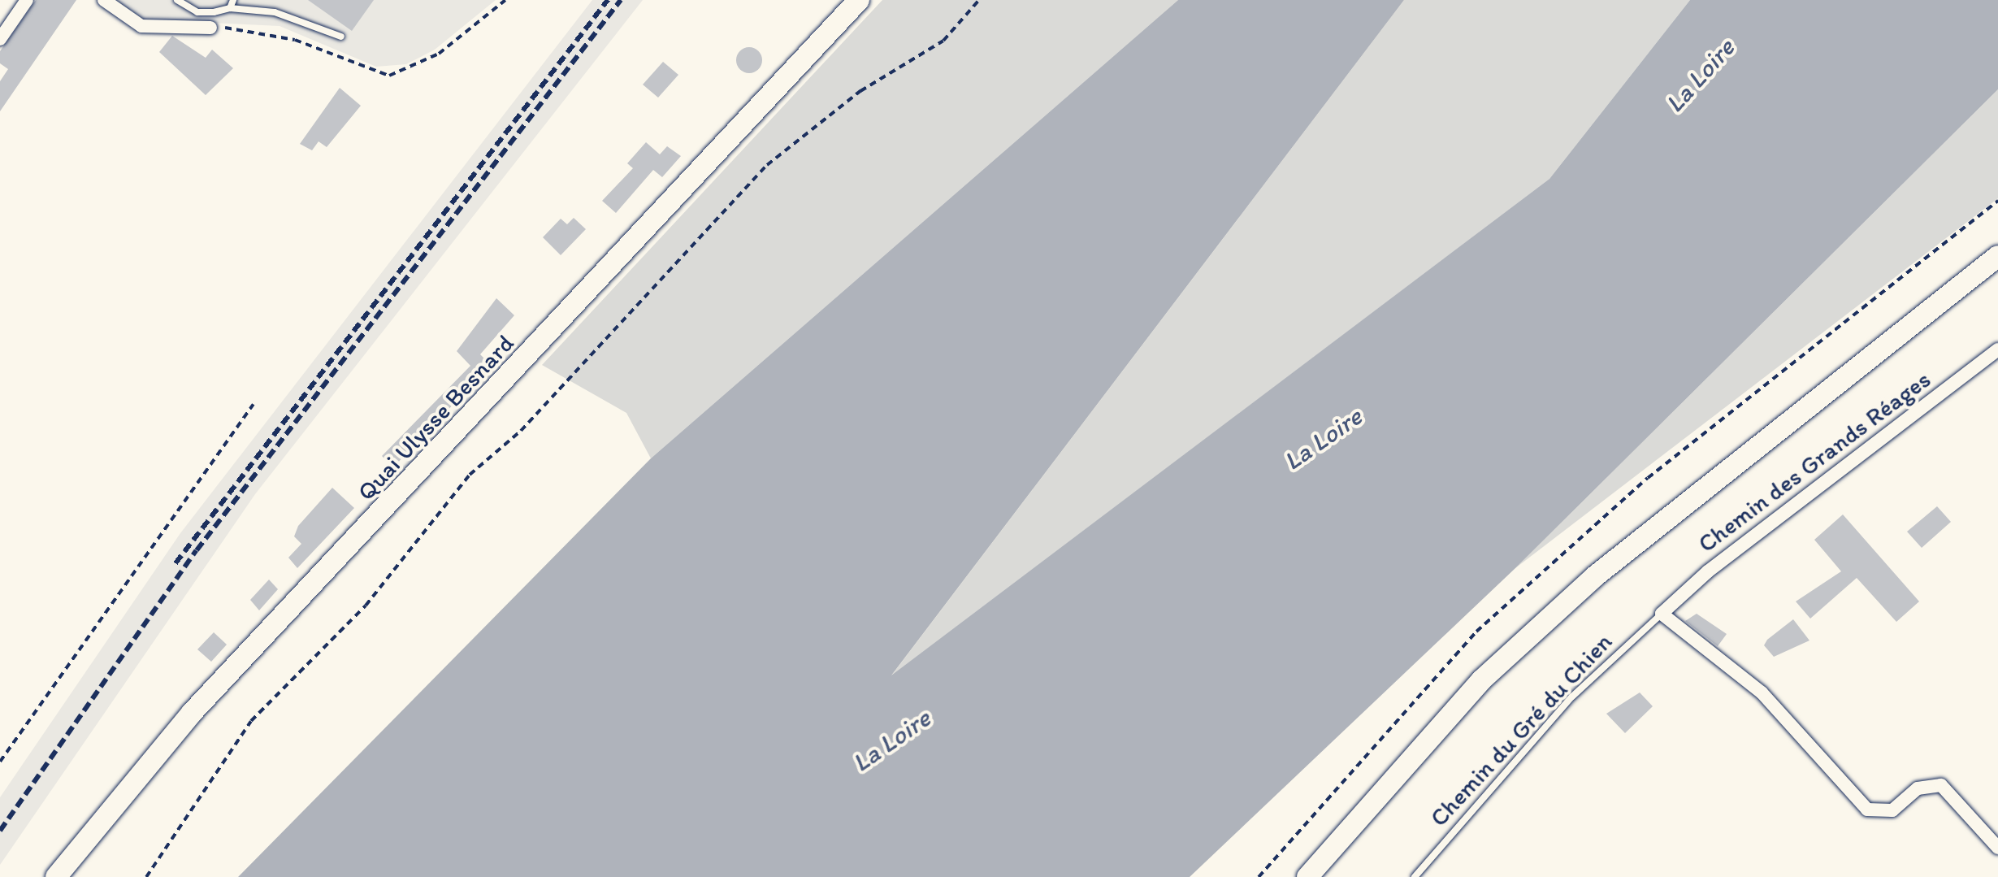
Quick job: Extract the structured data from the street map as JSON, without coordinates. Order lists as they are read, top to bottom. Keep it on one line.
{"streets":{"main road":["Quai Ulysse Besnard"],"street":["Chemin des Grands Réages"],"lane":["Chemin du Gré du Chien"]},"crossings":[["Chemin des Grands Réages","Chemin du Gré du Chien"]],"water":["La Loire"]}
